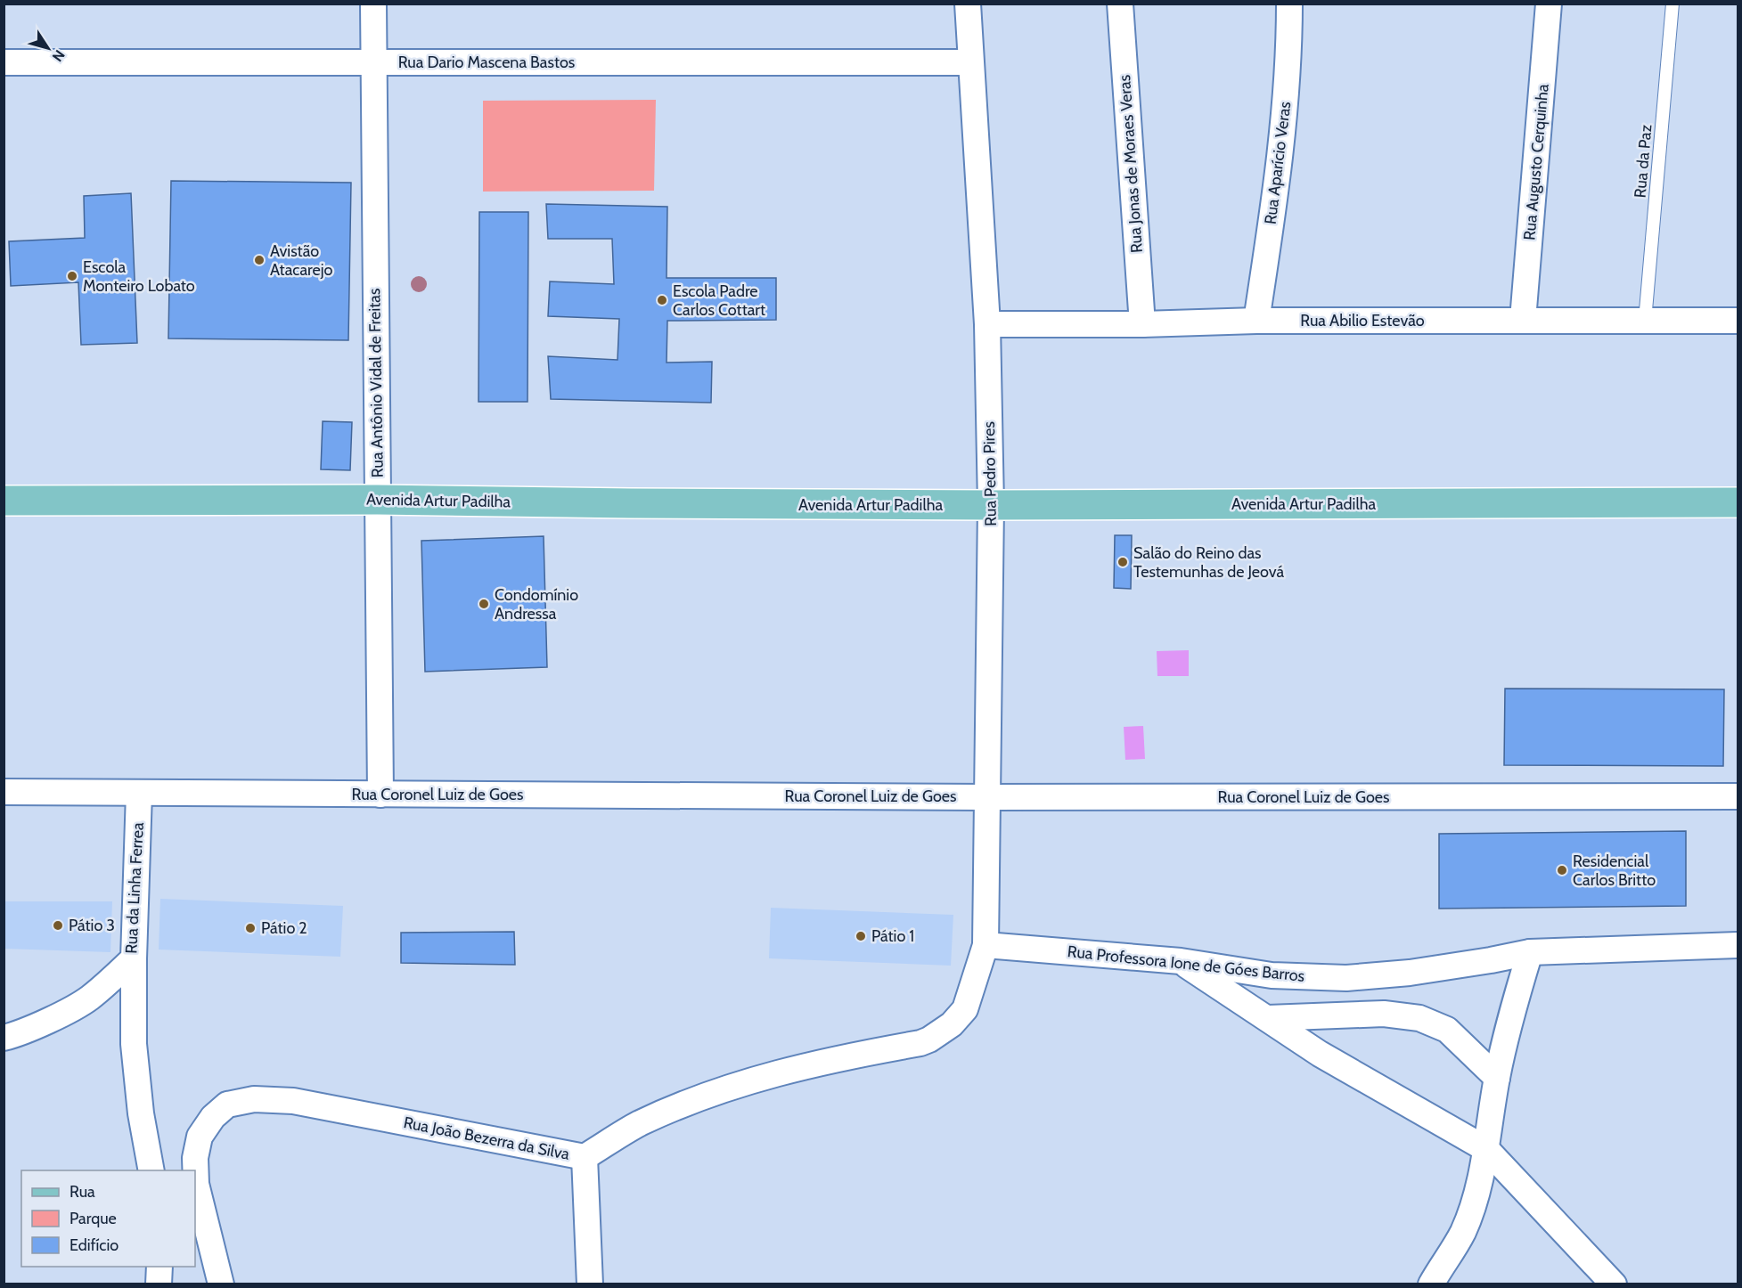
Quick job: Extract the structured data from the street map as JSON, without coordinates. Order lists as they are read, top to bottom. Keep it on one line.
{"streets":{"main road":["Avenida Artur Padilha"],"street":["Rua Dario Mascena Bastos","Rua Augusto Cerquinha","Rua Aparício Veras","Rua Jonas de Moraes Veras","Rua Abilio Estevão","Rua Antônio Vidal de Freitas","Rua Pedro Pires","Rua Coronel Luiz de Goes","Rua da Linha Ferrea","Rua Professora Ione de Góes Barros","Rua João Bezerra da Silva"],"lane":["Rua da Paz"]},"crossings":[["Rua Dario Mascena Bastos","Rua Antônio Vidal de Freitas"],["Rua Dario Mascena Bastos","Rua Pedro Pires"],["Rua da Paz","Rua Abilio Estevão"],["Rua Augusto Cerquinha","Rua Abilio Estevão"],["Rua Aparício Veras","Rua Abilio Estevão"],["Rua Jonas de Moraes Veras","Rua Abilio Estevão"],["Rua Abilio Estevão","Rua Pedro Pires"],["Rua Antônio Vidal de Freitas","Avenida Artur Padilha"],["Rua Antônio Vidal de Freitas","Rua Coronel Luiz de Goes"],["Rua Pedro Pires","Avenida Artur Padilha"],["Rua Pedro Pires","Rua Coronel Luiz de Goes"],["Rua Pedro Pires","Rua Professora Ione de Góes Barros"],["Rua Pedro Pires","Rua João Bezerra da Silva"],["Rua Coronel Luiz de Goes","Rua da Linha Ferrea"],["Rua Professora Ione de Góes Barros","Rua João Bezerra da Silva"]],"places":["Avistão Atacarejo","Escola Monteiro Lobato","Escola Padre Carlos Cottart","Salão do Reino das Testemunhas de Jeová","Condomínio Andressa","Residencial Carlos Britto","Pátio 3","Pátio 2","Pátio 1"],"legend":["Rua","Parque","Edifício"],"north":"bottom right"}
